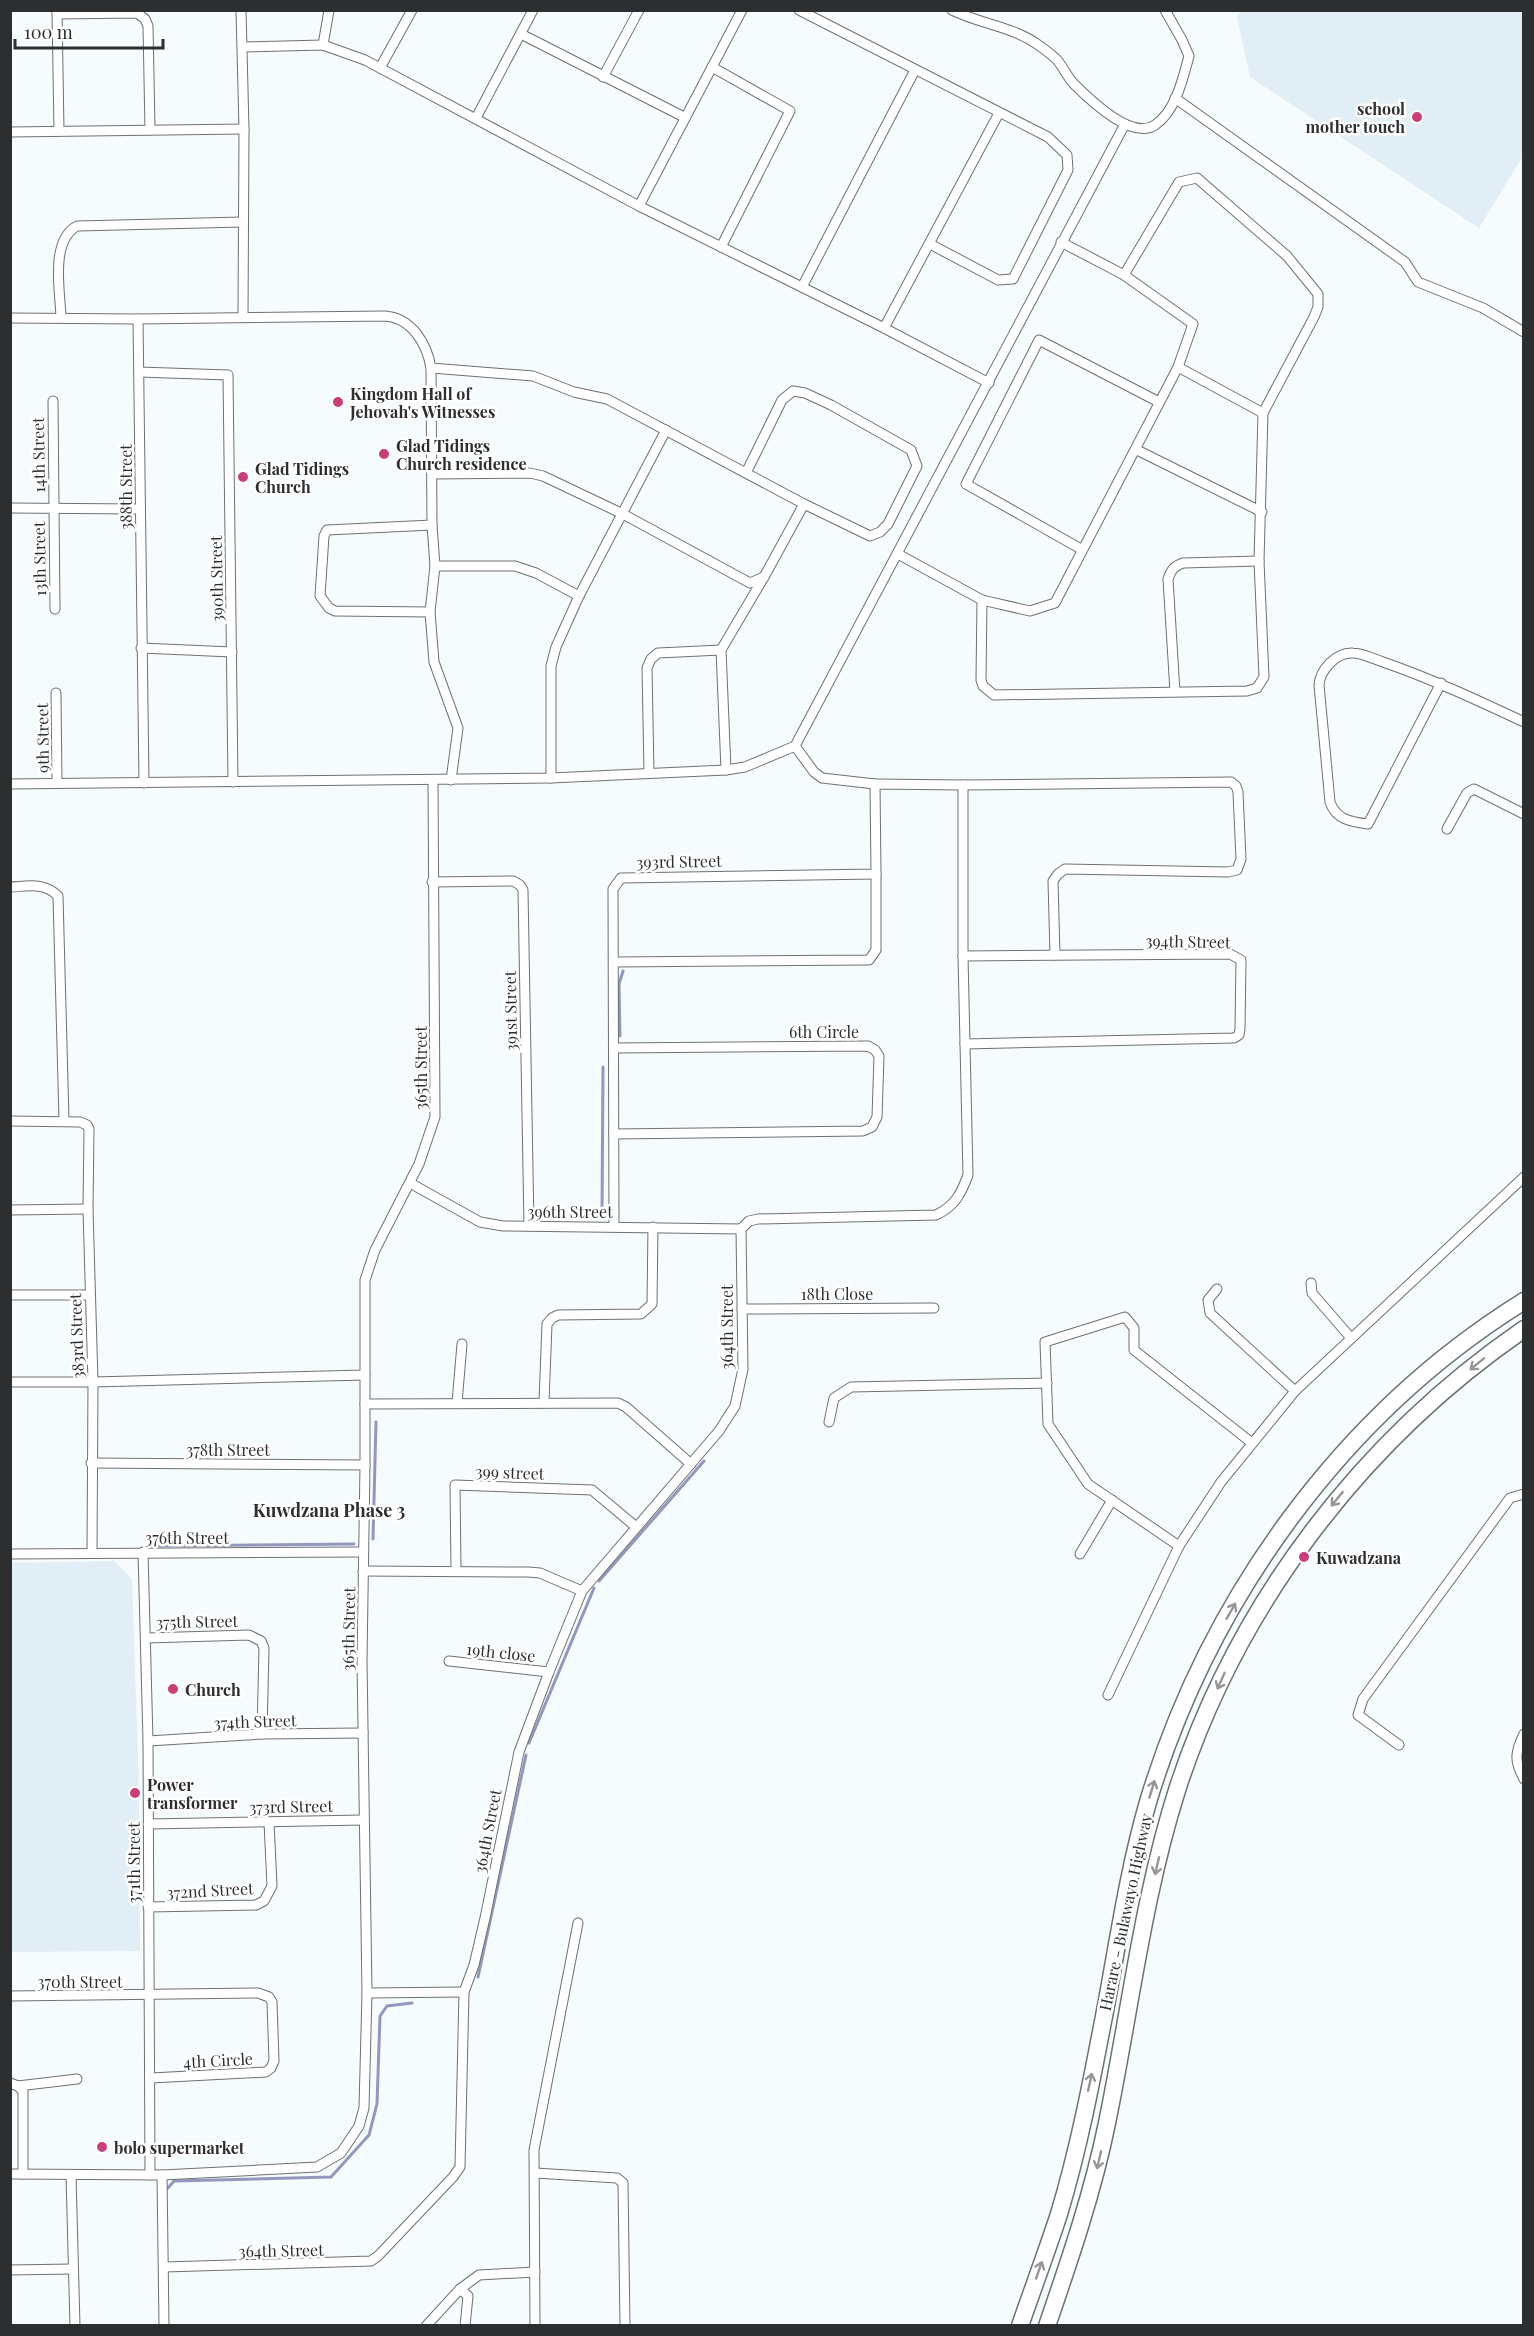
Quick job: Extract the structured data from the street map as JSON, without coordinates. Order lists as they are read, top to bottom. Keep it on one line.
{"streets":{"highway":["Harare - Bulawayo Highway"],"street":["14th Street","388th Street","13th Street","390th Street","9th Street","393rd Street","394th Street","391st Street","6th Circle","365th Street","396th Street","18th Close","364th Street","383rd Street","378th Street","399 street","376th Street","375th Street","19th close","374th Street","373rd Street","371th Street","372nd Street","370th Street","4th Circle"]},"crossings":[["14th Street","13th Street"],["388th Street","390th Street"],["393rd Street","6th Circle"],["393rd Street","396th Street"],["391st Street","365th Street"],["391st Street","396th Street"],["365th Street","396th Street"],["365th Street","378th Street"],["365th Street","376th Street"],["365th Street","374th Street"],["365th Street","373rd Street"],["365th Street","371th Street"],["396th Street","364th Street"],["18th Close","364th Street"],["364th Street","399 street"],["364th Street","19th close"],["383rd Street","378th Street"],["383rd Street","376th Street"],["376th Street","371th Street"],["375th Street","374th Street"],["375th Street","371th Street"],["374th Street","371th Street"],["373rd Street","371th Street"],["373rd Street","372nd Street"],["371th Street","372nd Street"],["371th Street","370th Street"],["371th Street","4th Circle"],["370th Street","4th Circle"]],"districts":["Kuwdzana Phase 3"],"places":["school mother touch","Kingdom Hall of Jehovah's Witnesses","Glad Tidings Church residence","Glad Tidings Church","Kuwadzana","Church","Power transformer","bolo supermarket"],"scale_bar":"100 m"}
